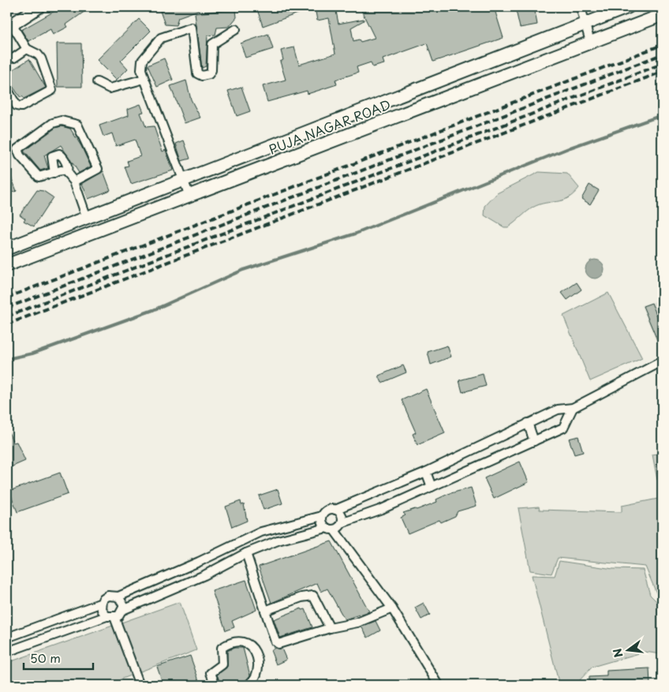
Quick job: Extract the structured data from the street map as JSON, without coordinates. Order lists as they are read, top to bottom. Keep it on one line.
{"streets":{"street":["PUJA NAGAR ROAD"]},"scale_bar":"50 m","north":"left"}
